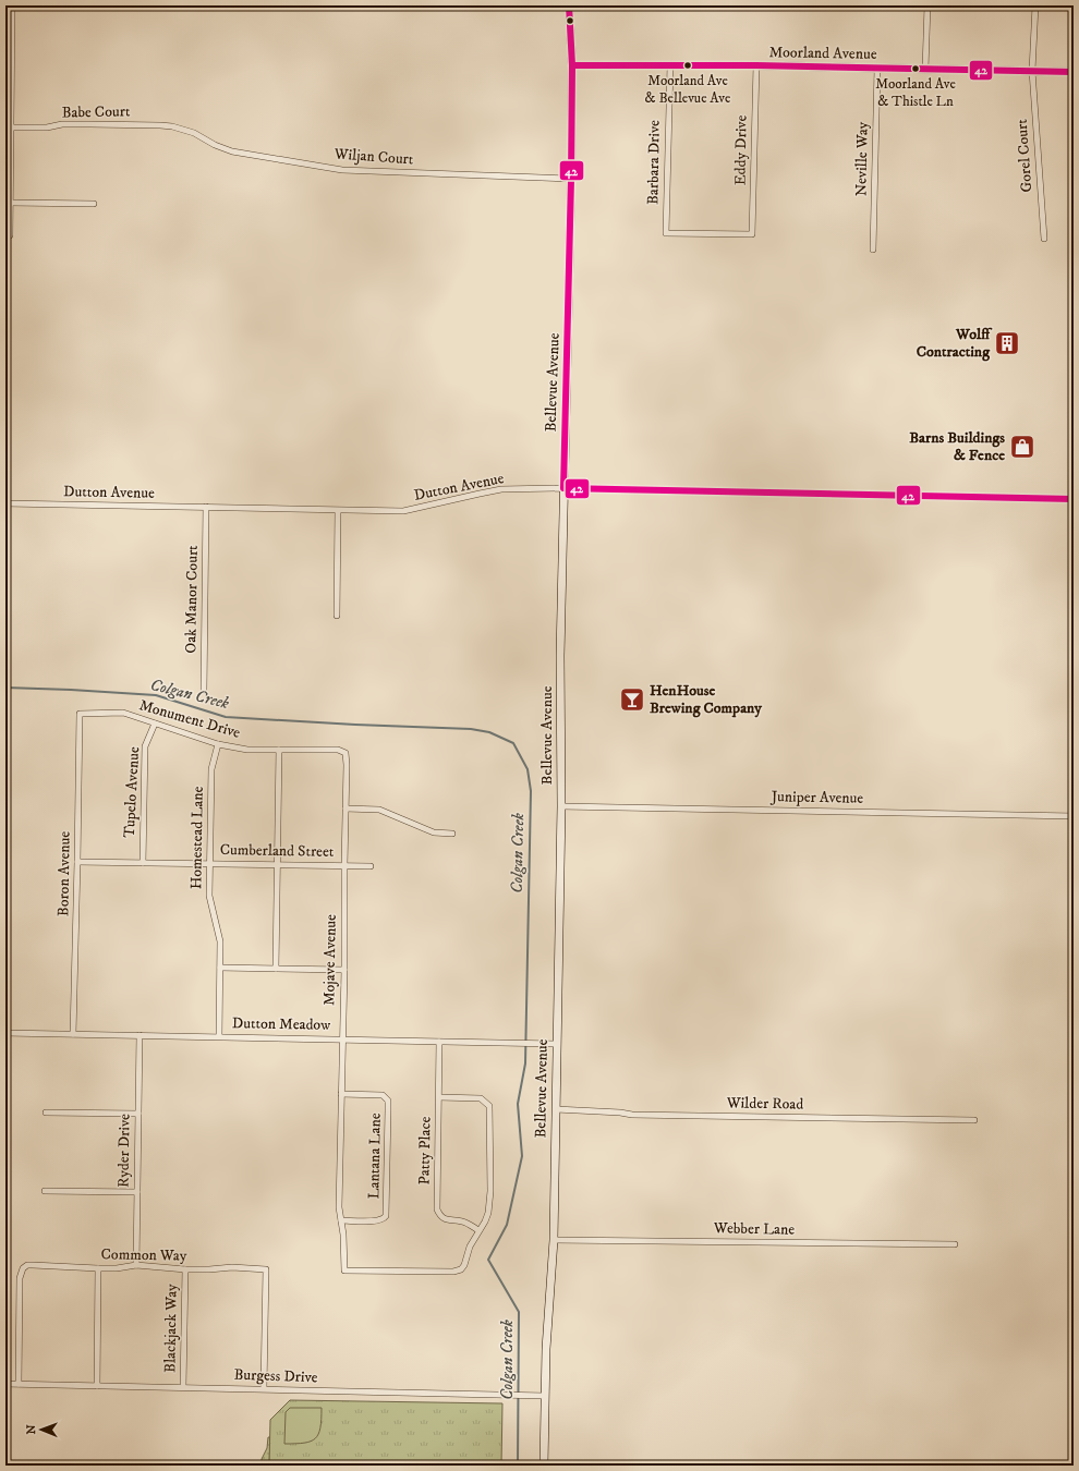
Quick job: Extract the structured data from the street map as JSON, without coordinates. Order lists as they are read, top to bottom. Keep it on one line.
{"streets":{"street":["Moorland Avenue","Babe Court","Eddy Drive","Gorel Court","Wiljan Court","Neville Way","Barbara Drive","Bellevue Avenue","Dutton Avenue","Oak Manor Court","Monument Drive","Tupelo Avenue","Juniper Avenue","Homestead Lane","Cumberland Street","Boron Avenue","Mojave Avenue","Dutton Meadow","Wilder Road","Ryder Drive","Patty Place","Lantana Lane","Webber Lane","Common Way","Blackjack Way","Burgess Drive"]},"crossings":[["Moorland Avenue","Eddy Drive"],["Moorland Avenue","Gorel Court"],["Moorland Avenue","Neville Way"],["Moorland Avenue","Barbara Drive"],["Moorland Avenue","Bellevue Avenue"],["Babe Court","Wiljan Court"],["Eddy Drive","Barbara Drive"],["Wiljan Court","Bellevue Avenue"],["Bellevue Avenue","Dutton Avenue"],["Bellevue Avenue","Juniper Avenue"],["Bellevue Avenue","Dutton Meadow"],["Bellevue Avenue","Wilder Road"],["Bellevue Avenue","Webber Lane"],["Bellevue Avenue","Burgess Drive"],["Dutton Avenue","Oak Manor Court"],["Monument Drive","Tupelo Avenue"],["Monument Drive","Homestead Lane"],["Monument Drive","Boron Avenue"],["Monument Drive","Mojave Avenue"],["Tupelo Avenue","Cumberland Street"],["Homestead Lane","Cumberland Street"],["Homestead Lane","Dutton Meadow"],["Cumberland Street","Boron Avenue"],["Cumberland Street","Mojave Avenue"],["Boron Avenue","Dutton Meadow"],["Mojave Avenue","Dutton Meadow"],["Mojave Avenue","Patty Place"],["Mojave Avenue","Lantana Lane"],["Dutton Meadow","Ryder Drive"],["Dutton Meadow","Patty Place"],["Ryder Drive","Common Way"],["Common Way","Blackjack Way"],["Common Way","Burgess Drive"],["Blackjack Way","Burgess Drive"]],"water":["Colgan Creek"],"places":{"other":["Moorland Ave & Bellevue Ave","Moorland Ave & Thistle Ln"],"building":["Wolff Contracting"],"shop":["Barns Buildings & Fence"],"bar":["HenHouse Brewing Company"]},"lines":["transit line 42"],"north":"left"}
